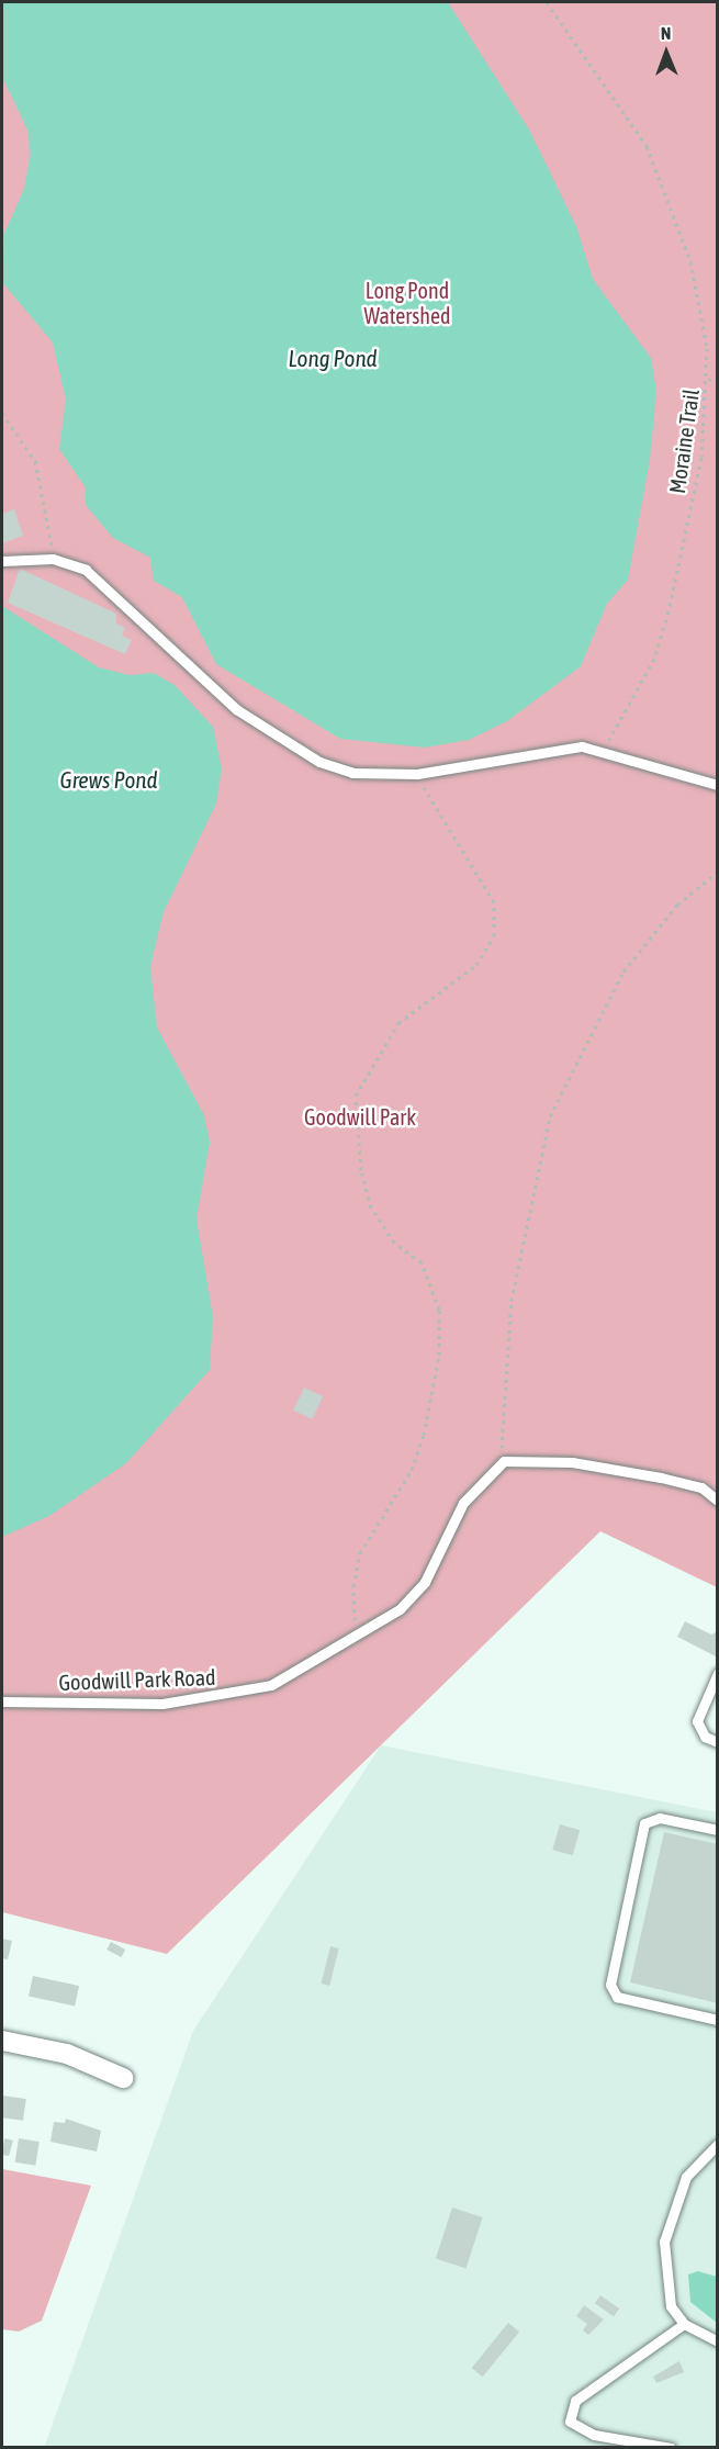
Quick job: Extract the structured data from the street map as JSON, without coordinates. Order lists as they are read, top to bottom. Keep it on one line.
{"streets":{"lane":["Goodwill Park Road"],"path":["Moraine Trail"]},"water":["Long Pond","Grews Pond"],"parks":["Long Pond Watershed","Goodwill Park"],"north":"top"}
